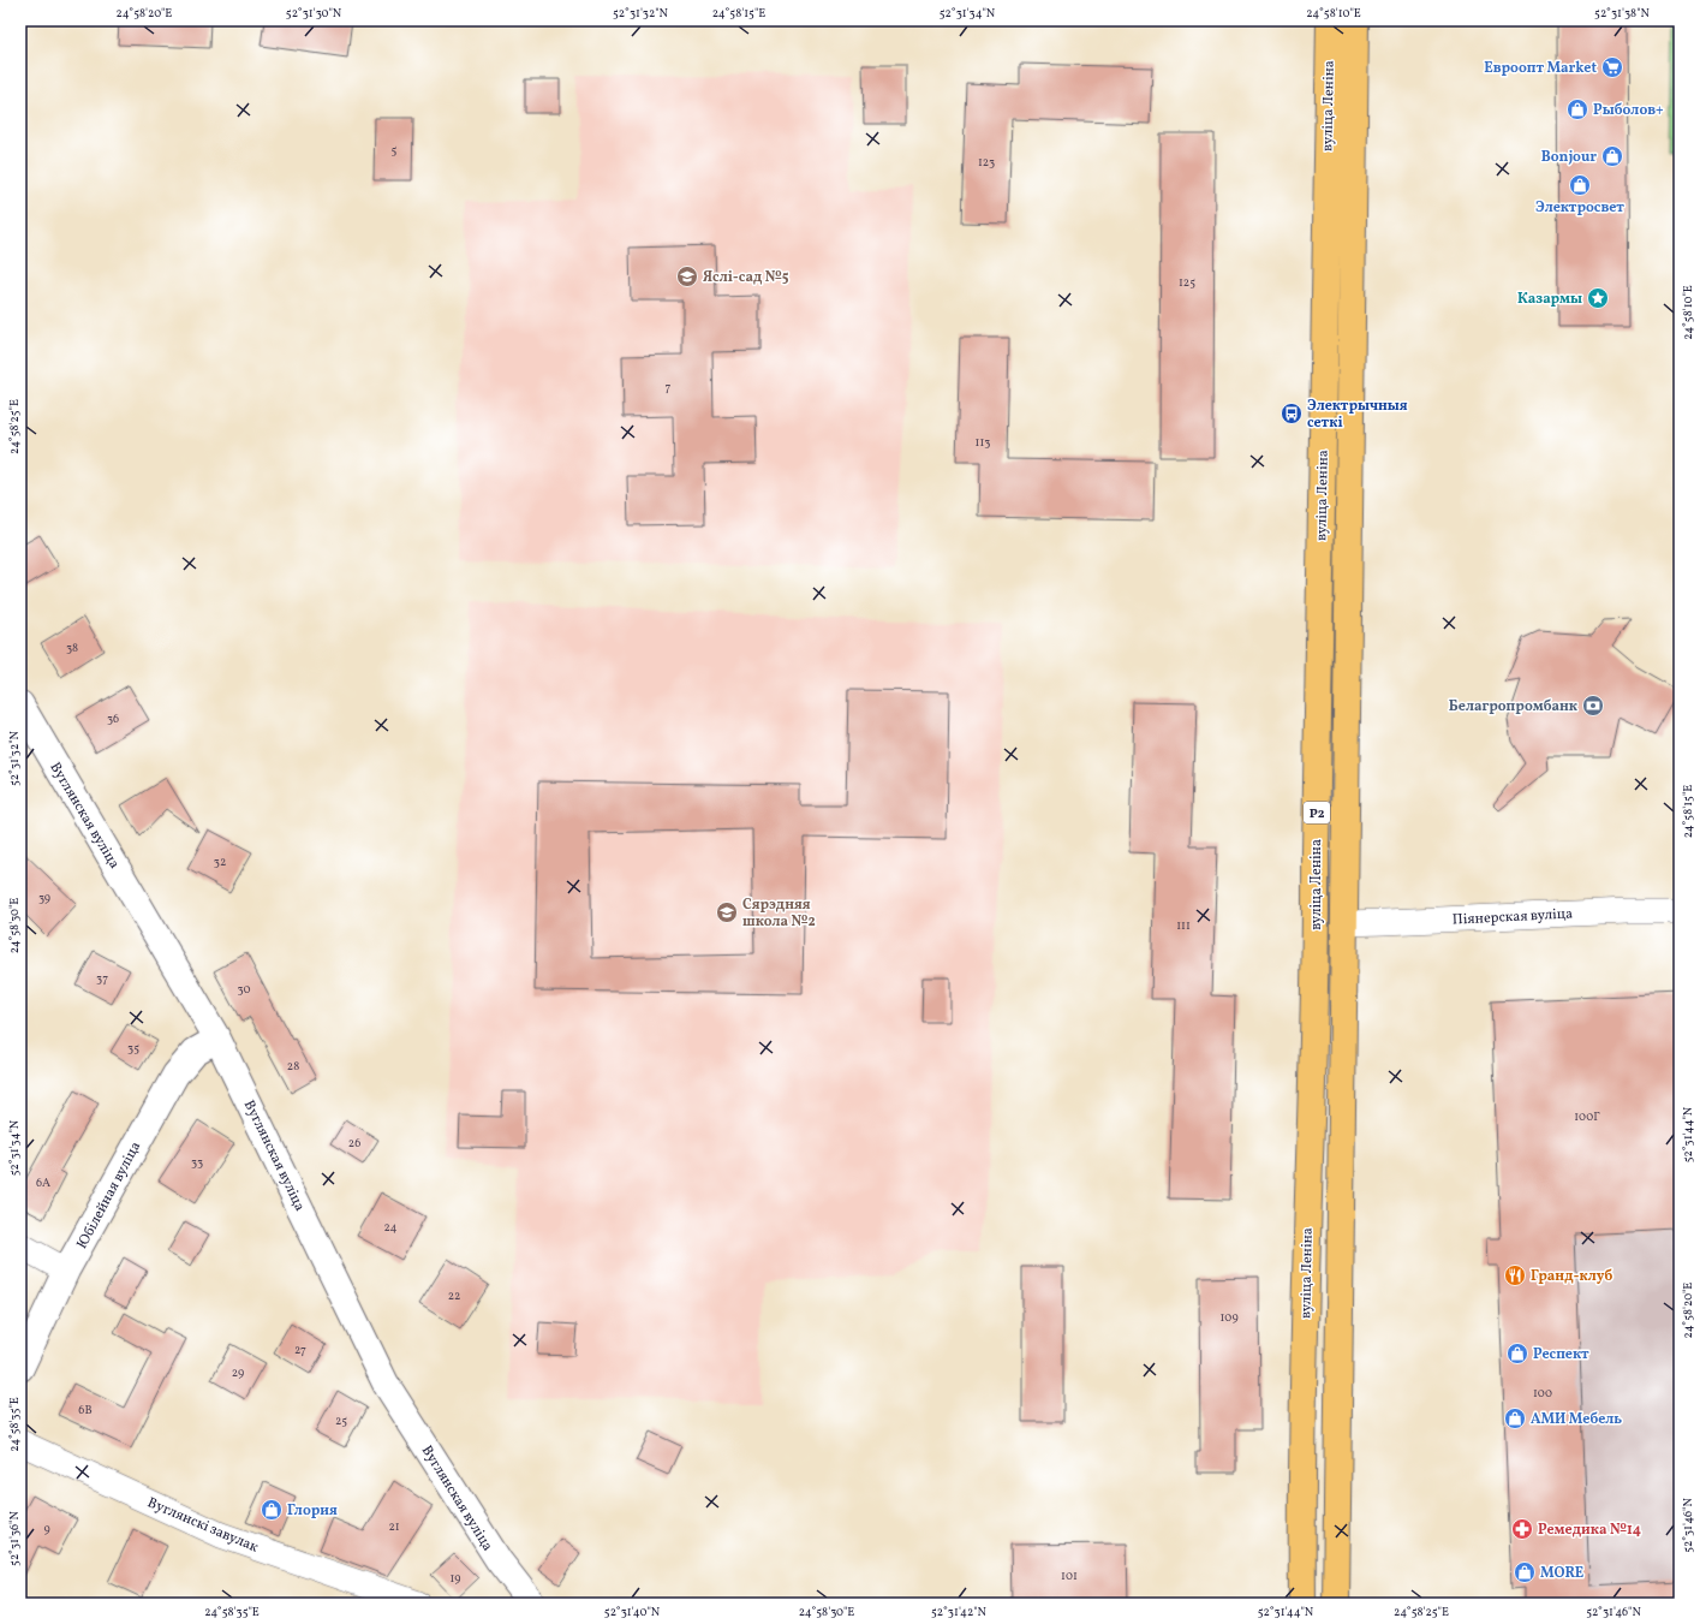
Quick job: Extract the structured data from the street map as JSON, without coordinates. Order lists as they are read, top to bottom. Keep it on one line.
{"streets":{"main road":["вуліца Леніна","Р2"],"street":["Вуглянская вуліца","Піянерская вуліца","Юбілейная вуліца","Вуглянскі завулак"]},"crossings":[["вуліца Леніна","Піянерская вуліца"],["Вуглянская вуліца","Юбілейная вуліца"]],"places":{"supermarket":["Евроопт Market"],"shop":["Рыболов+","Bonjour","Электросвет","Респект","АМИ Мебель","Глория","MORE"],"school or university":["Яслі-сад №5","Сярэдняя школа №2"],"place":["Казармы"],"bus stop":["Электрычныя сеткі"],"bank":["Белагропромбанк"],"restaurant":["Гранд-клуб"],"pharmacy":["Ремедика №14"]},"house_numbers":["5","123","125","7","113","38","36","32","39","111","37","30","35","28","100Г","26","33","6А","24","22","109","27","29","100","6В","25","21","9","101","19"],"coordinates":["24°58'20\"E","52°31'30\"N","52°31'32\"N","24°58'15\"E","52°31'34\"N","24°58'10\"E","52°31'38\"N","24°58'25\"E","24°58'30\"E","52°31'44\"N","24°58'35\"E","52°31'46\"N","52°31'36\"N","52°31'40\"N","52°31'42\"N"]}
